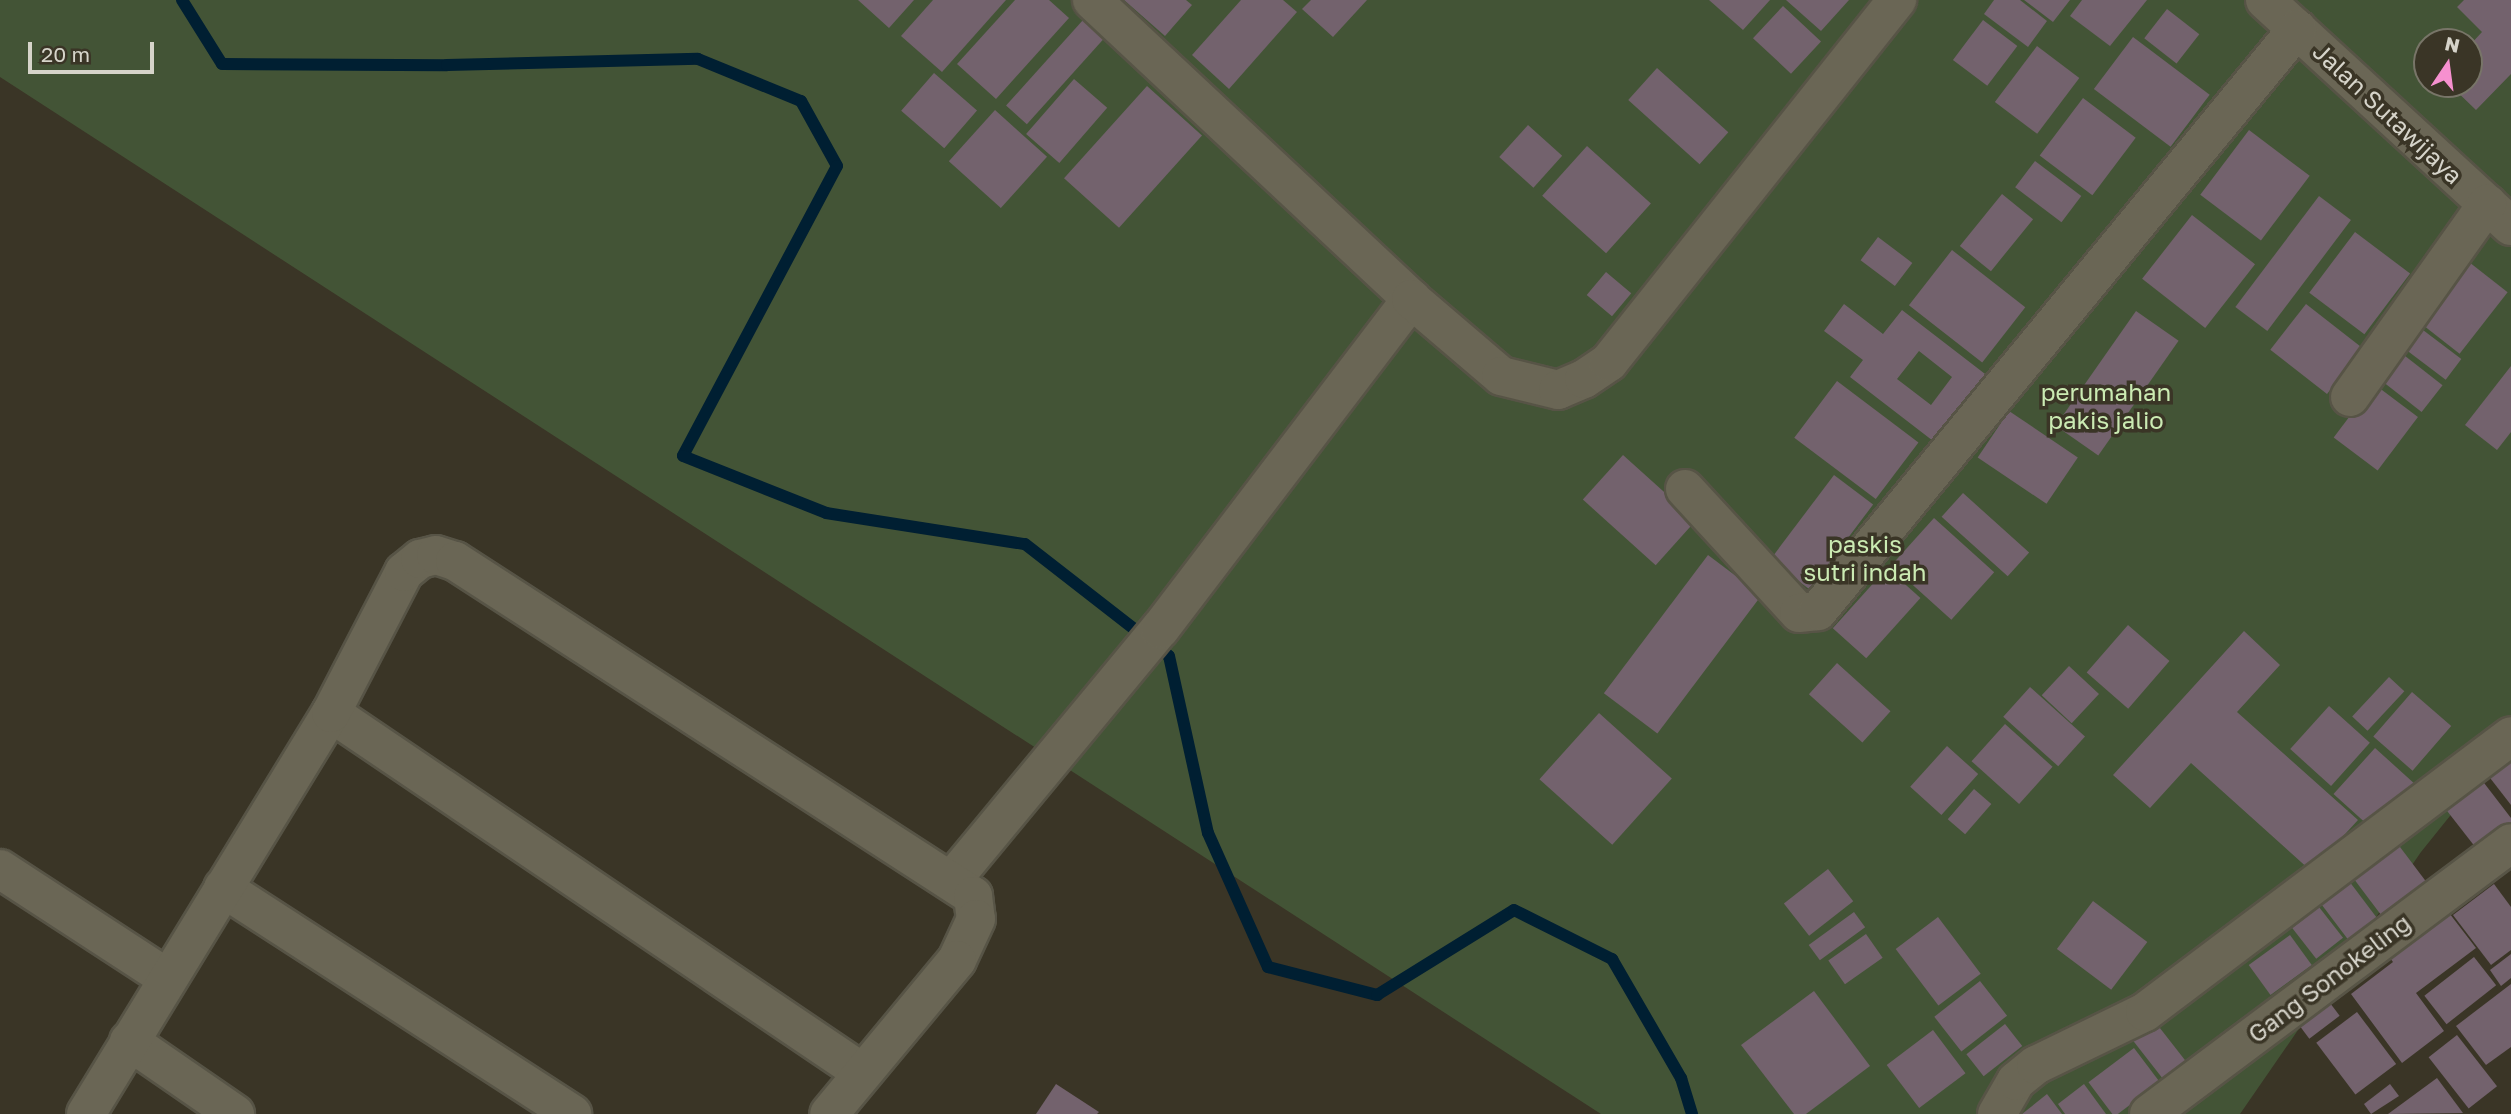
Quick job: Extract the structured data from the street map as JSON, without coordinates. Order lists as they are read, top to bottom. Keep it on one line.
{"streets":{"street":["Jalan Sutawijaya","Gang Sonokeling"]},"parks":["perumahan pakis jalio","paskis sutri indah"],"scale_bar":"20 m","north":"top"}
